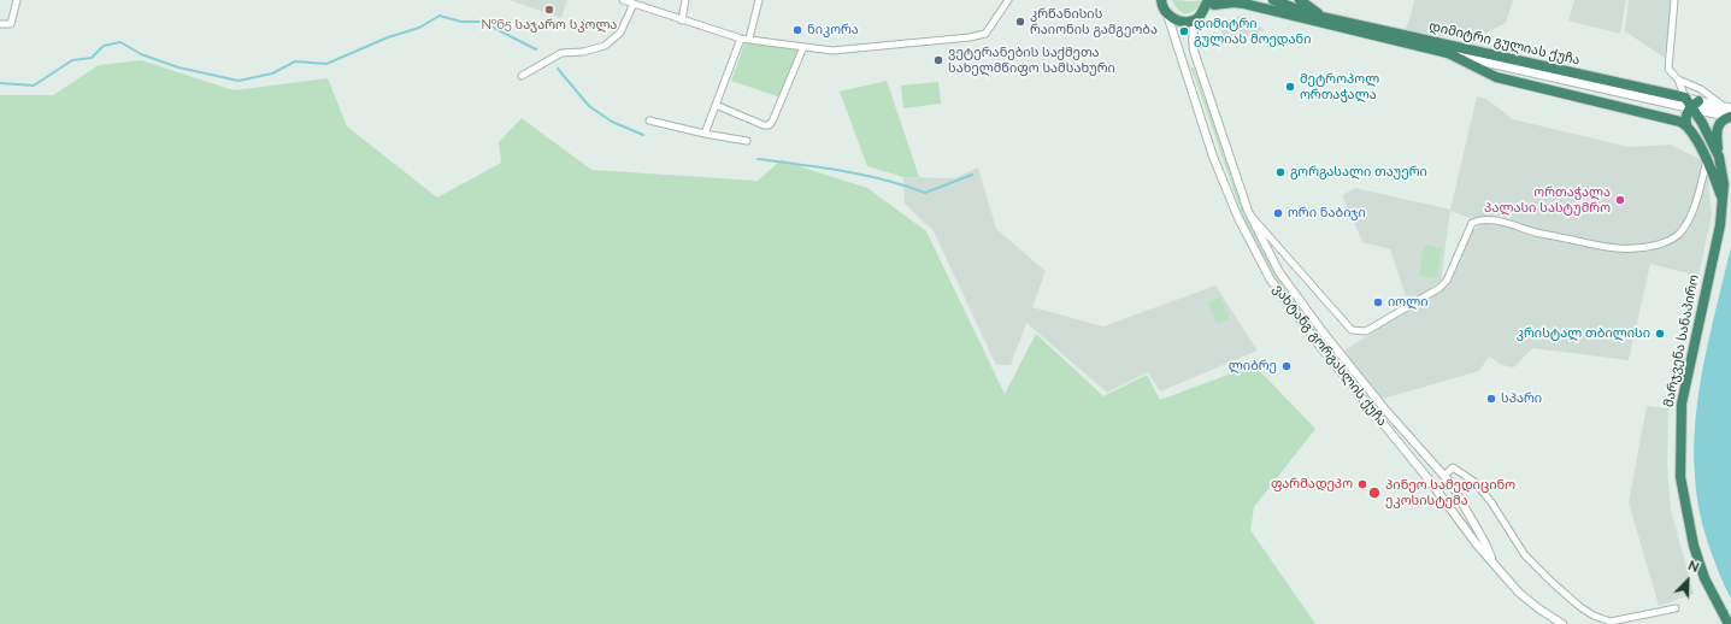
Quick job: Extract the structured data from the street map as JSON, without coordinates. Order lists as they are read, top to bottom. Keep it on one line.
{"streets":{"highway":["დიმიტრი გულიას ქუჩა","მარჯვენა სანაპირო"],"street":["ვახტანგ გორგასლის ქუჩა"]},"crossings":[["დიმიტრი გულიას ქუჩა","მარჯვენა სანაპირო"]],"places":["№65 საჯარო სკოლა","კრწანისის რაიონის გამგეობა","ნიკორა","დიმიტრი გულიას მოედანი","ვეტერანების საქმეთა სახელმწიფო სამსახური","მეტროპოლ ორთაჭალა","გორგასალი თაუერი","ორთაჭალა პალასი სასტუმრო","ორი ნაბიჯი","იოლი","კრისტალ თბილისი","ლიბრე","სპარი","ფარმადეპო","პინეო სამედიცინო ეკოსისტემა"],"north":"top right"}
